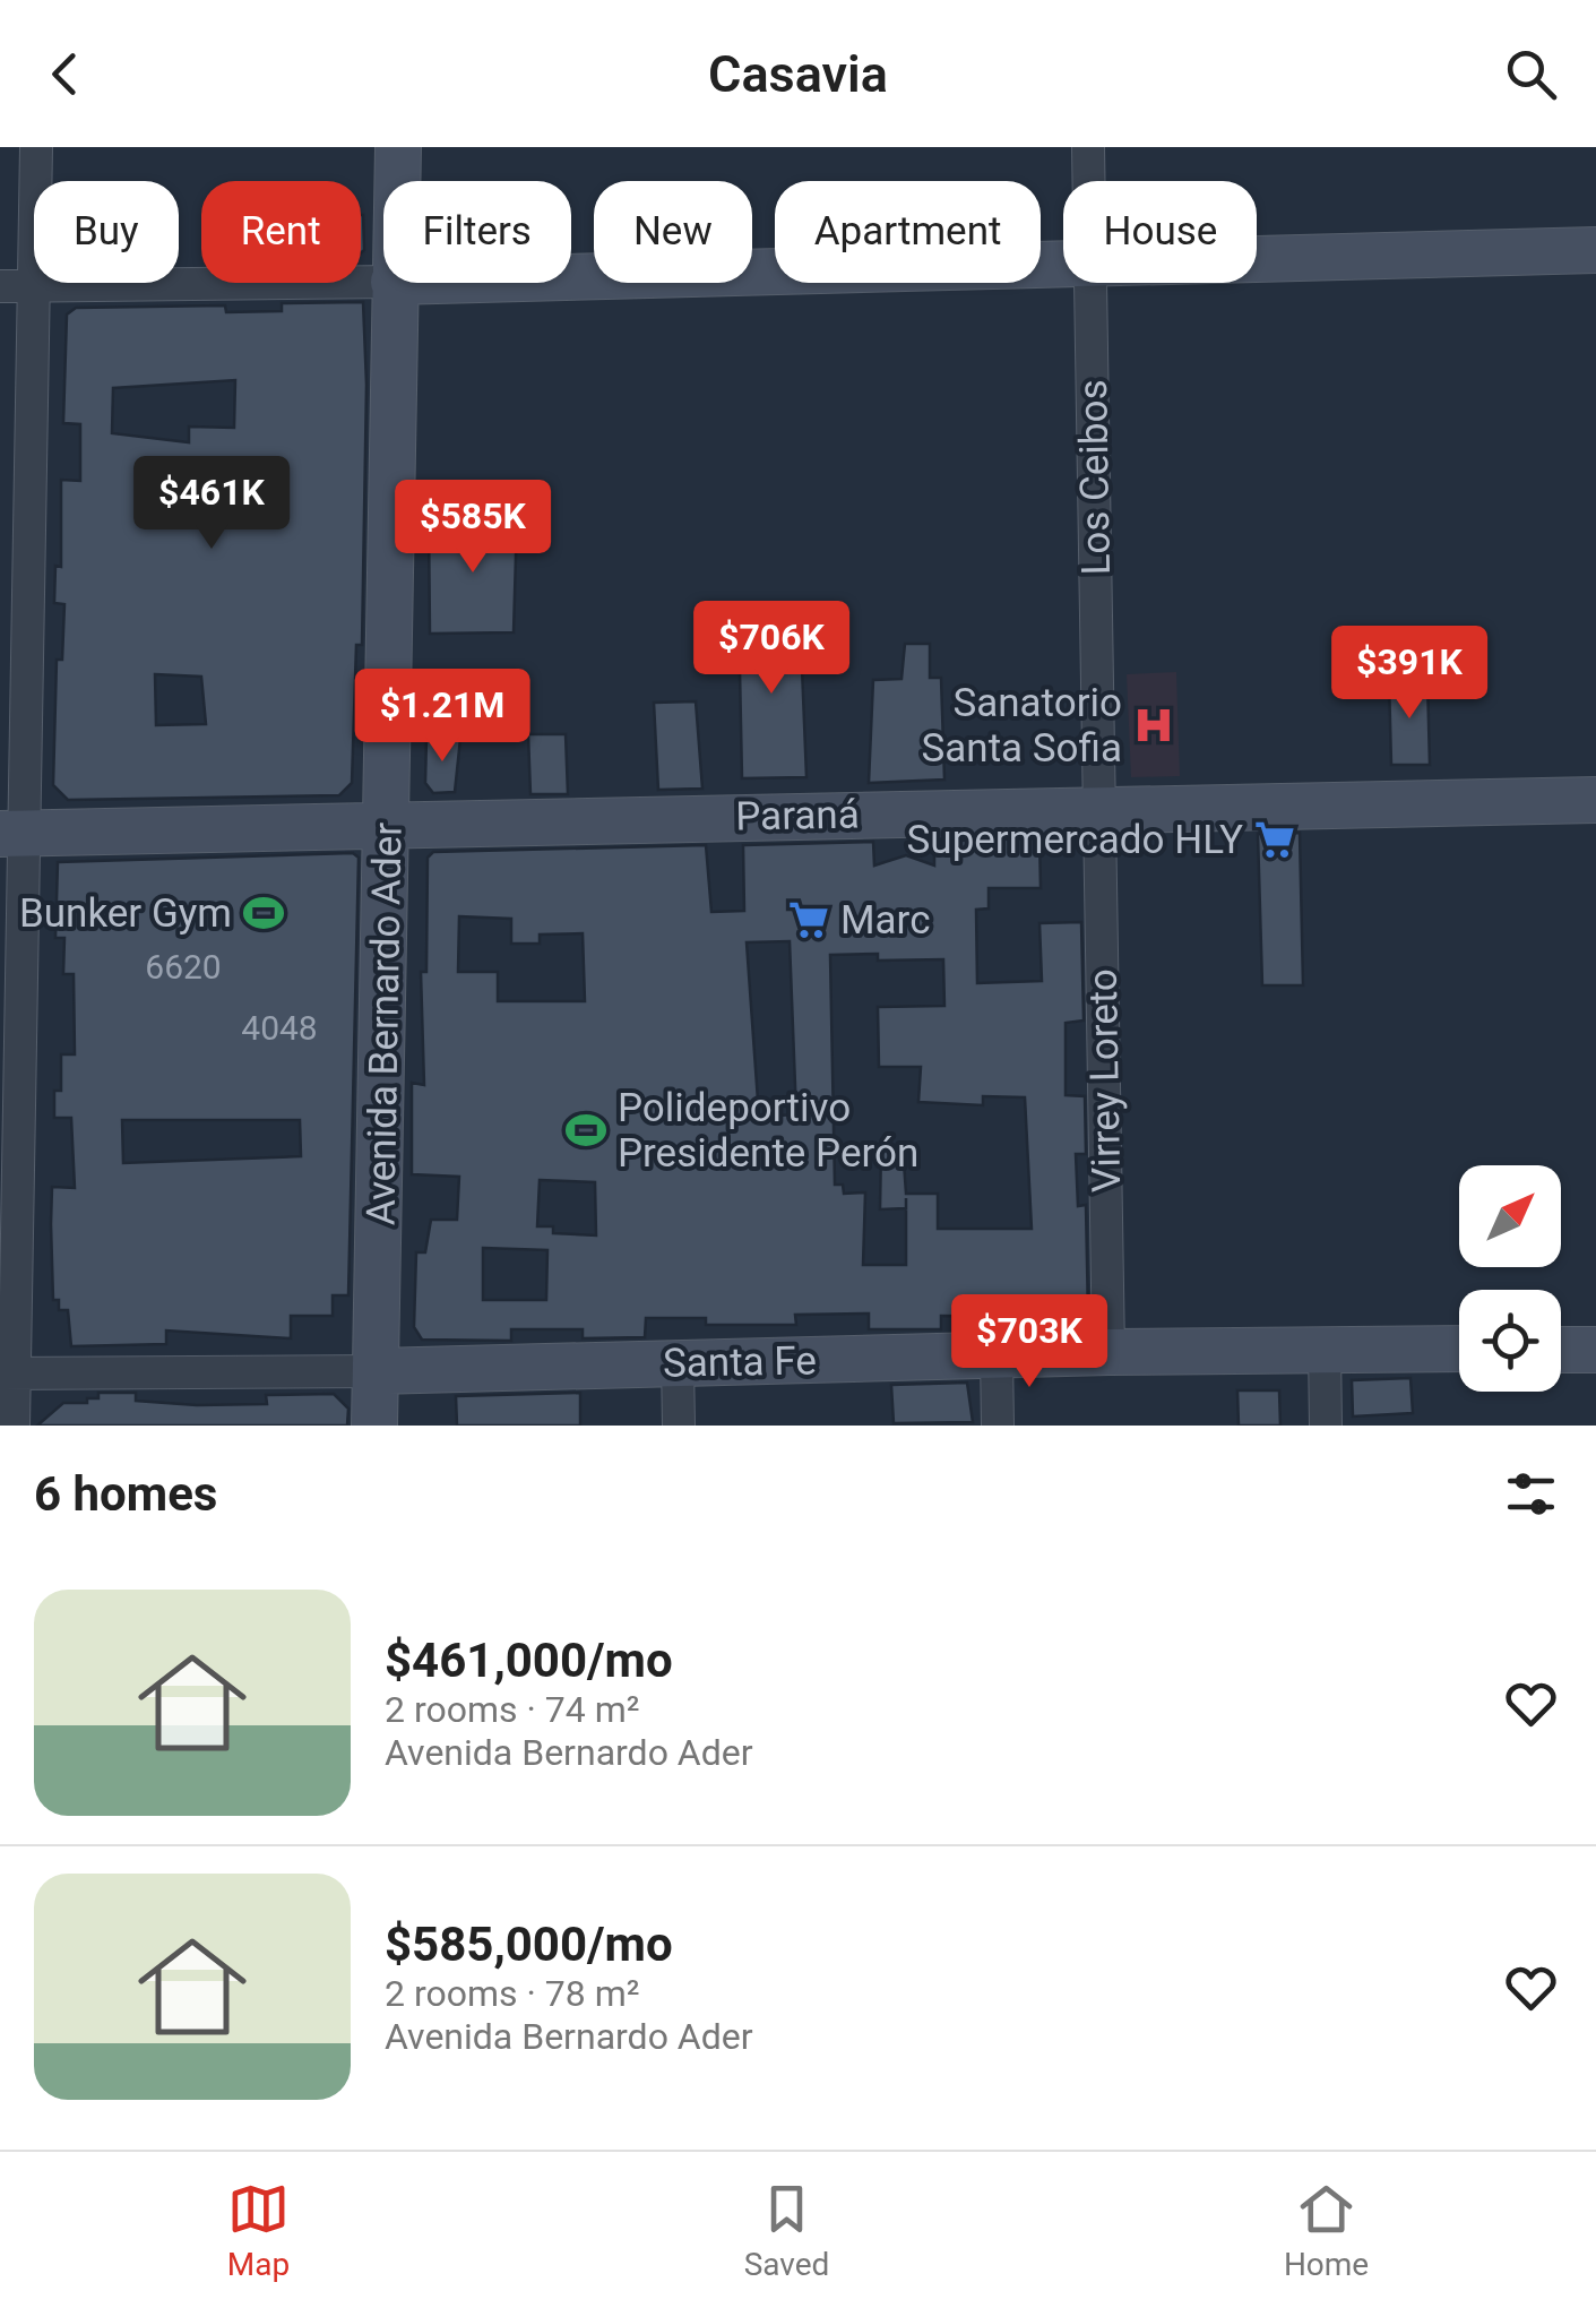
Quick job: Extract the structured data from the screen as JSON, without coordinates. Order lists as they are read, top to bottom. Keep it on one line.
{"streets":{"street":["Los Ceibos","Paraná","Avenida Bernardo Ader","Virrey Loreto","Santa Fe"]},"crossings":[["Los Ceibos","Paraná"],["Los Ceibos","Virrey Loreto"],["Paraná","Avenida Bernardo Ader"],["Paraná","Virrey Loreto"],["Avenida Bernardo Ader","Santa Fe"],["Virrey Loreto","Santa Fe"]],"places":{"hospital":["Sanatorio Santa Sofia"],"supermarket":["Supermercado HLY","Marc"],"sports":["Bunker Gym","Polideportivo Presidente Perón"]},"house_numbers":["6620","4048"],"north":"top right","page":{"header":"Casavia","chip":["Buy","Rent","Filters","New","Apartment","House"],"price":["$461K","$585K","$706K","$391K","$1.21M","$703K"],"heading":"6 homes","list":[{"name":"$461,000/mo","note":"2 rooms · 74 m² · Avenida Bernardo Ader"},{"name":"$585,000/mo","note":"2 rooms · 78 m² · Avenida Bernardo Ader"}],"tabs":["Map","Saved","Home"]}}
